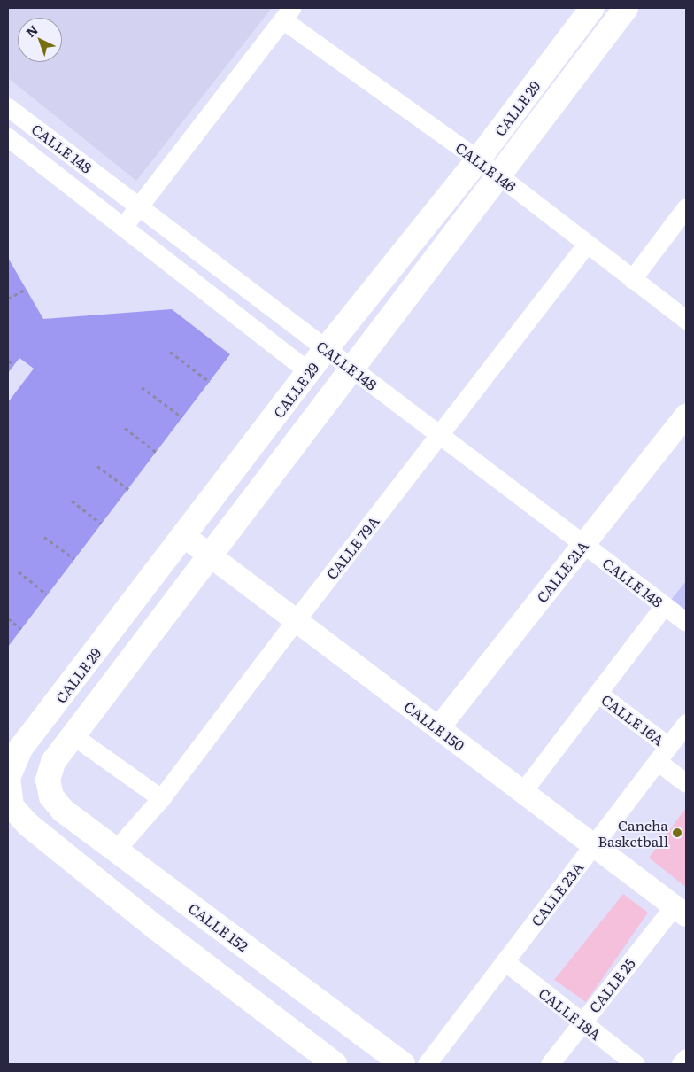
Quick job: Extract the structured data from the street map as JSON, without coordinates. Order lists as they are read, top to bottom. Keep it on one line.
{"streets":{"main road":["CALLE 29","CALLE 152"],"street":["CALLE 148","CALLE 146","CALLE 79A","CALLE 21A","CALLE 16A","CALLE 150","CALLE 23A","CALLE 25","CALLE 18A"]},"crossings":[["CALLE 29","CALLE 148"],["CALLE 29","CALLE 146"],["CALLE 29","CALLE 150"],["CALLE 29","CALLE 152"],["CALLE 148","CALLE 79A"],["CALLE 148","CALLE 21A"],["CALLE 146","CALLE 79A"],["CALLE 79A","CALLE 150"],["CALLE 79A","CALLE 152"],["CALLE 21A","CALLE 150"],["CALLE 16A","CALLE 23A"],["CALLE 150","CALLE 23A"],["CALLE 150","CALLE 25"],["CALLE 23A","CALLE 18A"],["CALLE 25","CALLE 18A"]],"places":["Cancha Basketball"],"north":"top left"}
